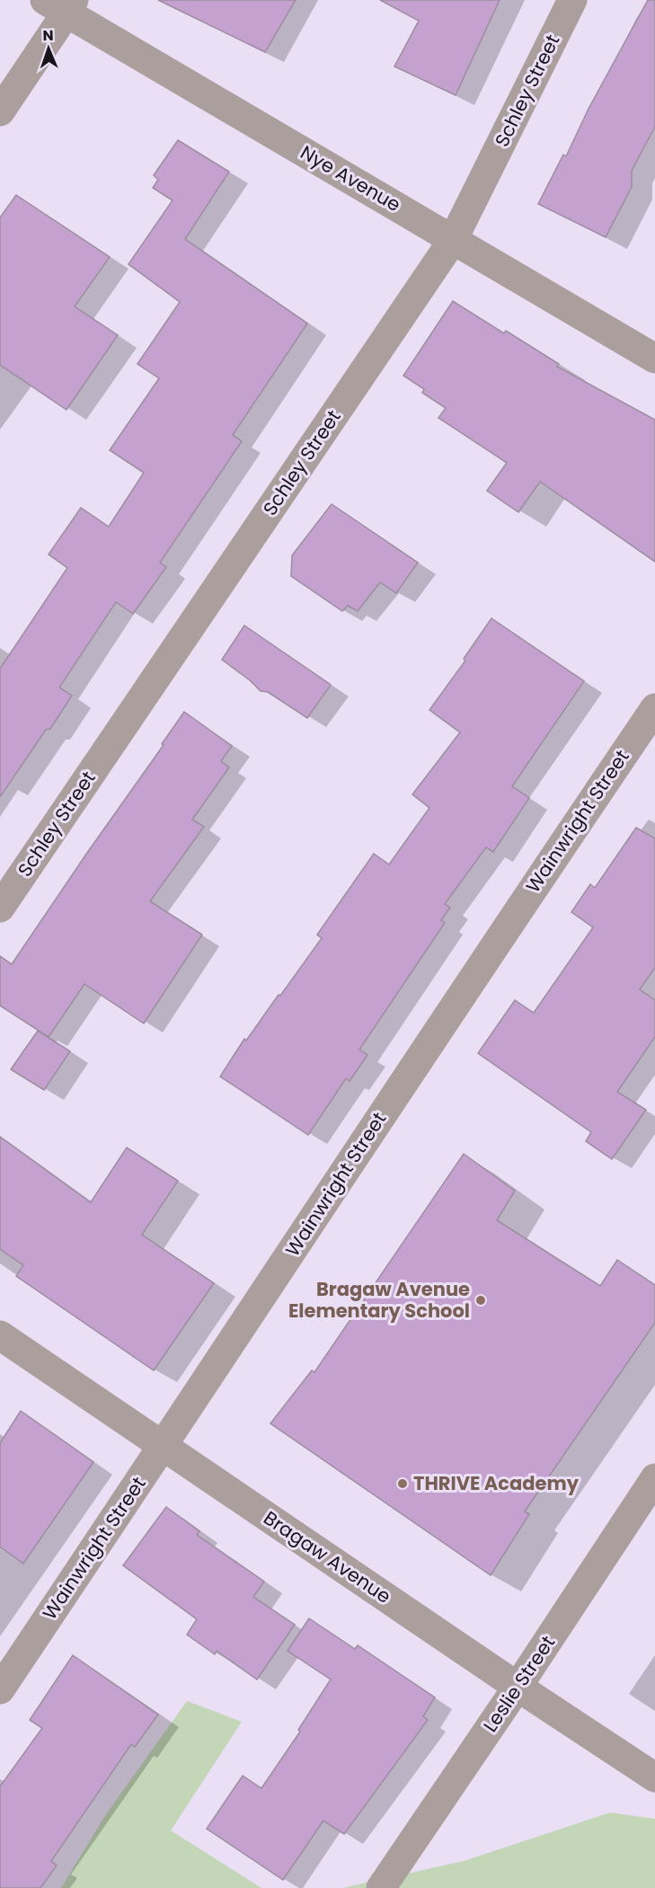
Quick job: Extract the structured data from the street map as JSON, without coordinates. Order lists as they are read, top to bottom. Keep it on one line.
{"streets":{"street":["Schley Street","Nye Avenue","Wainwright Street","Bragaw Avenue","Leslie Street"]},"crossings":[["Schley Street","Nye Avenue"],["Wainwright Street","Bragaw Avenue"],["Bragaw Avenue","Leslie Street"]],"places":["Bragaw Avenue Elementary School","THRIVE Academy"],"north":"top"}
